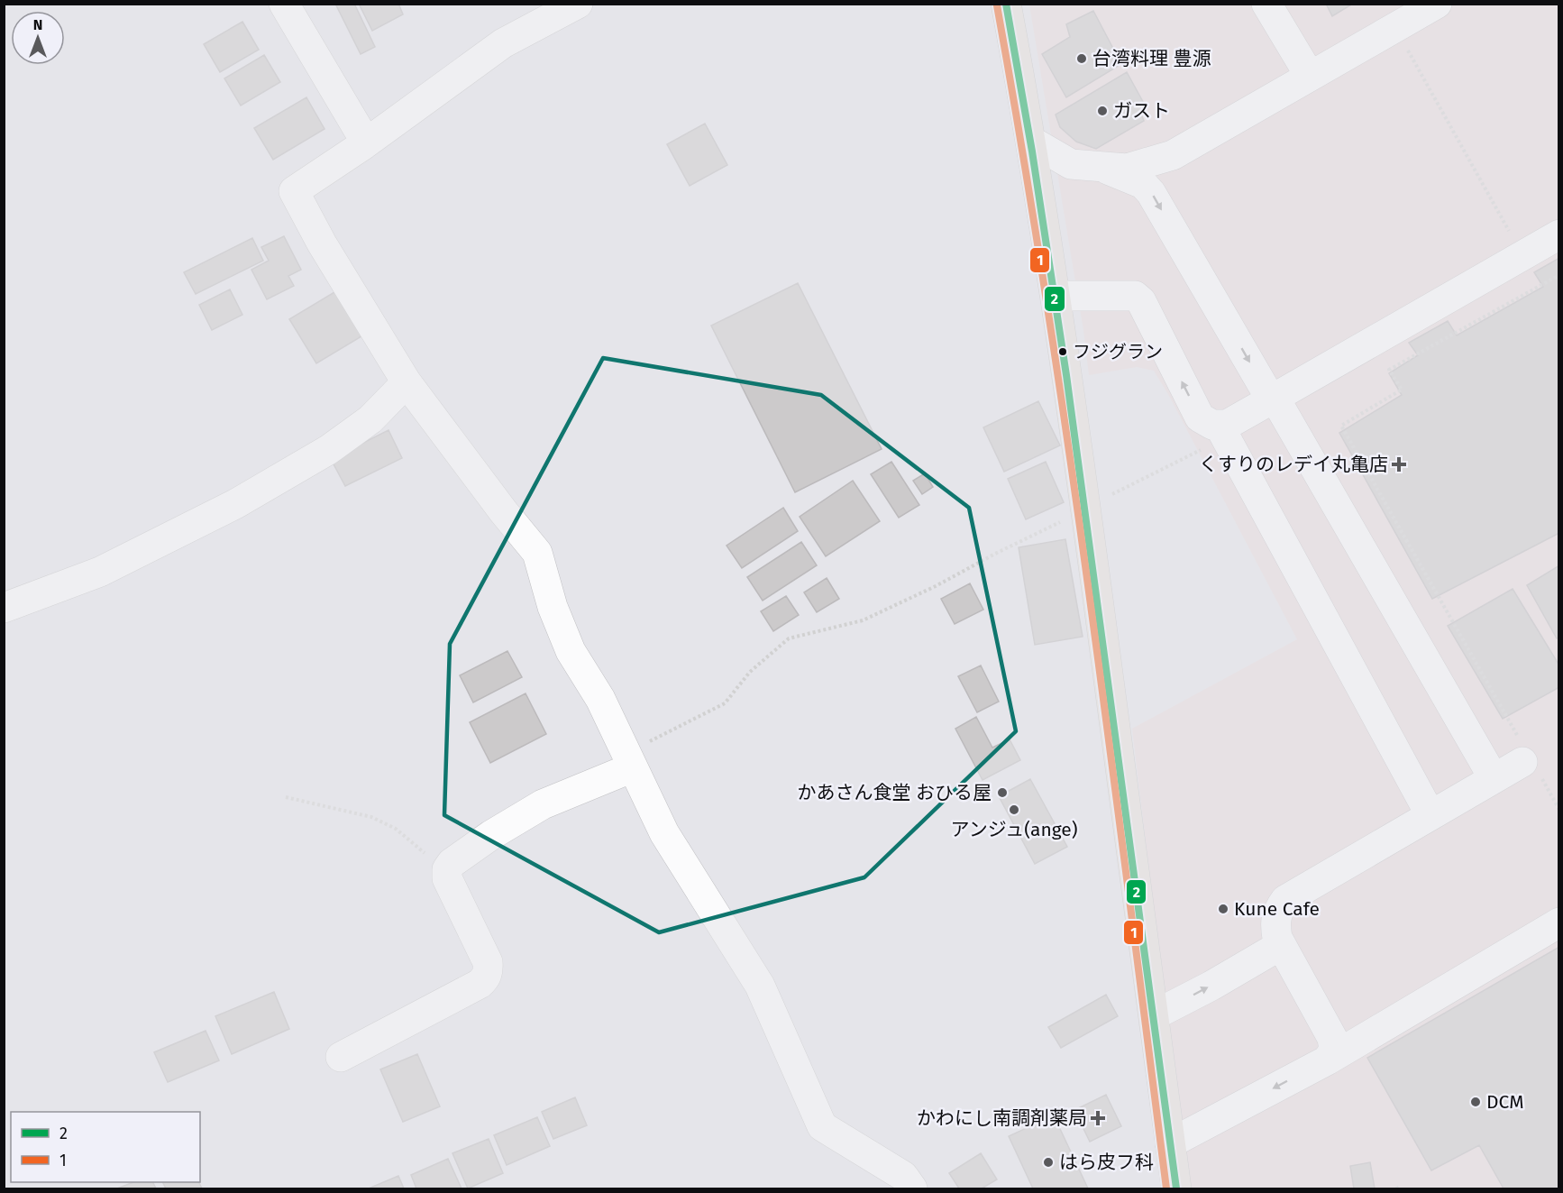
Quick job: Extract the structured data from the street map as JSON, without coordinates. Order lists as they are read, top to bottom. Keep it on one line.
{"places":{"other":["台湾料理 豊源","ガスト","フジグラン","かあさん食堂 おひる屋","アンジュ(ange)","Kune Cafe","DCM","はら皮フ科"],"health":["くすりのレデイ丸亀店","かわにし南調剤薬局"]},"lines":["transit line 2","transit line 1"],"legend":["2","1"],"north":"top"}
